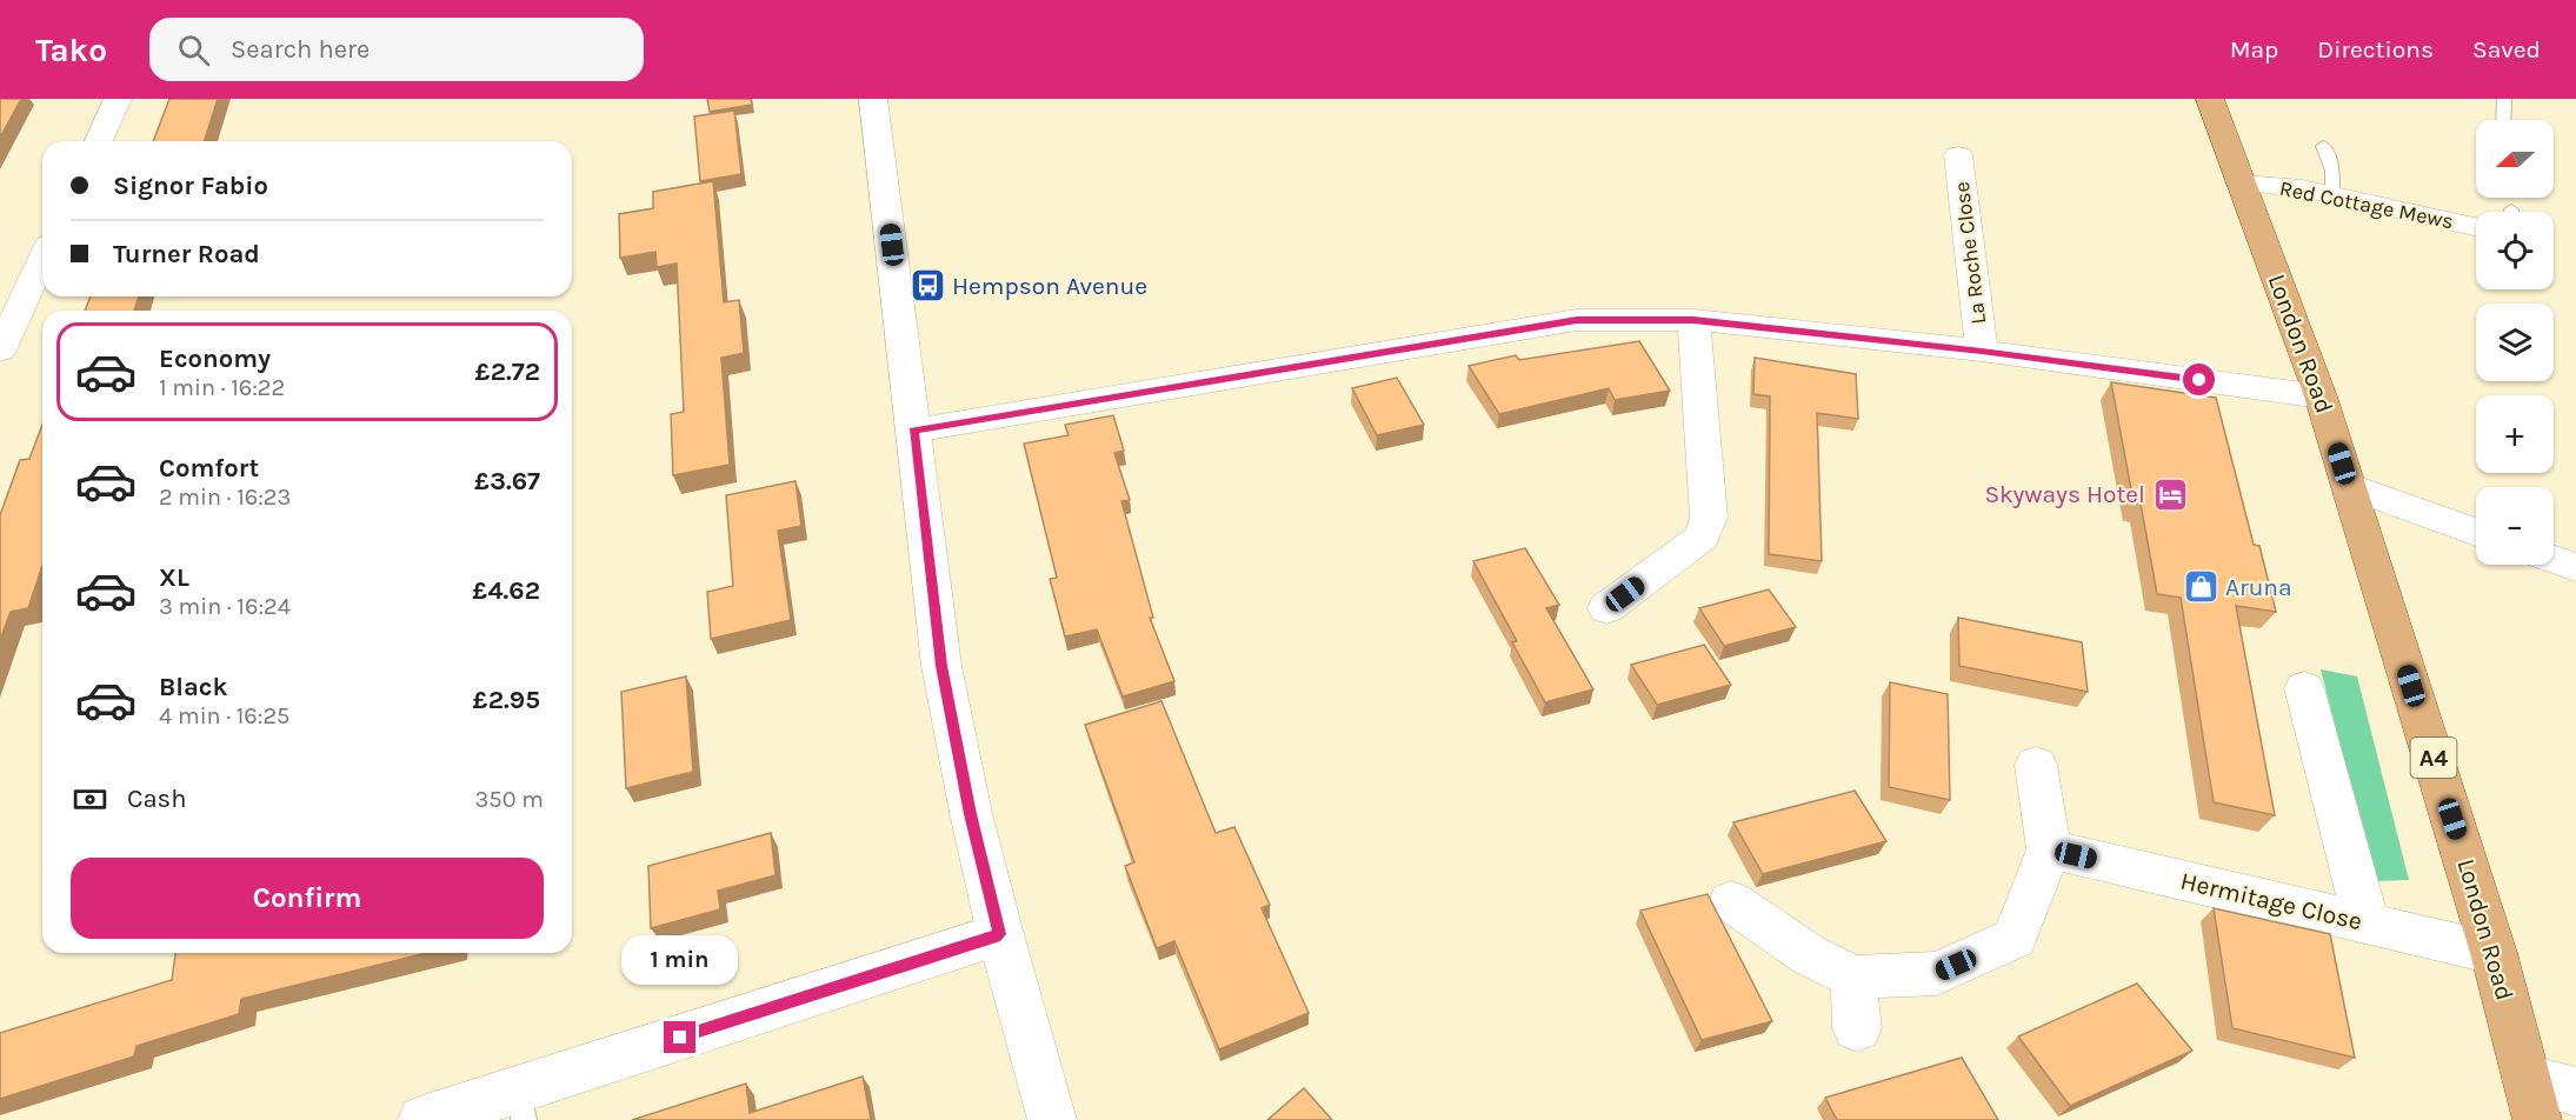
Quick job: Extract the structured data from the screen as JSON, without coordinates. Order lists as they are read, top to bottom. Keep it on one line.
{"streets":{"main road":["London Road","A4"],"street":["Red Cottage Mews","La Roche Close","Hermitage Close"]},"crossings":[["Red Cottage Mews","London Road"],["London Road","Hermitage Close"]],"places":{"bus stop":["Hempson Avenue"],"hotel":["Skyways Hotel"],"shop":["Aruna"]},"north":"left","page":{"header":"Tako","search":"Search here","nav":["Map","Directions","Saved"],"map_buttons":["+","−"],"banner":["Signor Fabio","Turner Road"],"list":[{"name":"Economy","note":"1 min · 16:22","value":"£2.72"},{"name":"Comfort","note":"2 min · 16:23","value":"£3.67"},{"name":"XL","note":"3 min · 16:24","value":"£4.62"},{"name":"Black","note":"4 min · 16:25","value":"£2.95"}],"pay":["Cash","350 m"],"buttons":"Confirm","bubble":"1 min"}}
